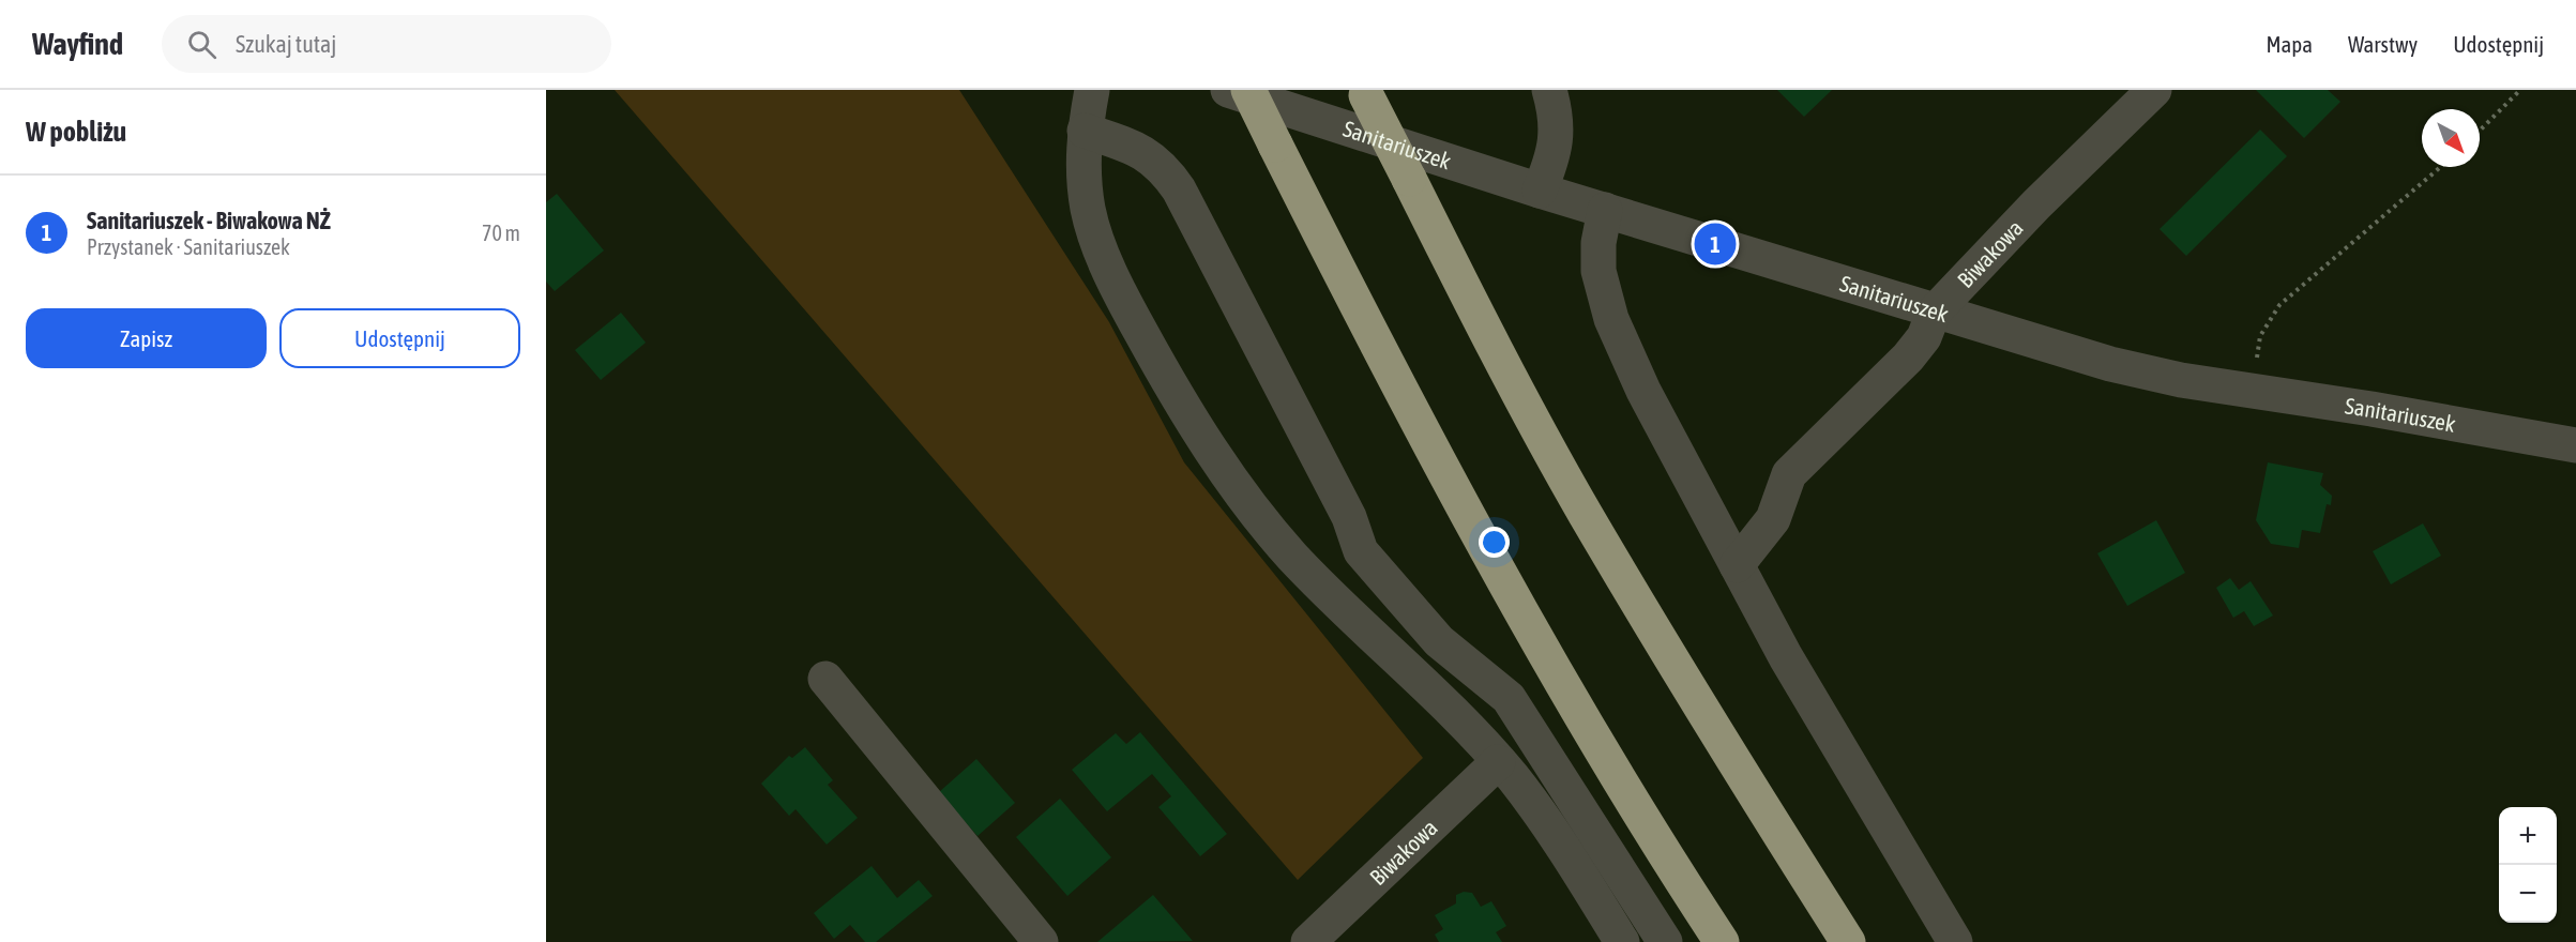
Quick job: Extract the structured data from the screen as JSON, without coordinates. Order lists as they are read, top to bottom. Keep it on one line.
{"streets":{"street":["Sanitariuszek","Biwakowa"]},"crossings":[["Sanitariuszek","Biwakowa"]],"north":"bottom right","page":{"header":"Wayfind","search":"Szukaj tutaj","nav":["Mapa","Warstwy","Udostępnij"],"heading":"W pobliżu","list":[{"mark":"1","name":"Sanitariuszek - Biwakowa NŻ","note":"Przystanek · Sanitariuszek","value":"70 m"}],"pins":"1","buttons":["Zapisz","Udostępnij"],"map_buttons":["+","−"]}}
